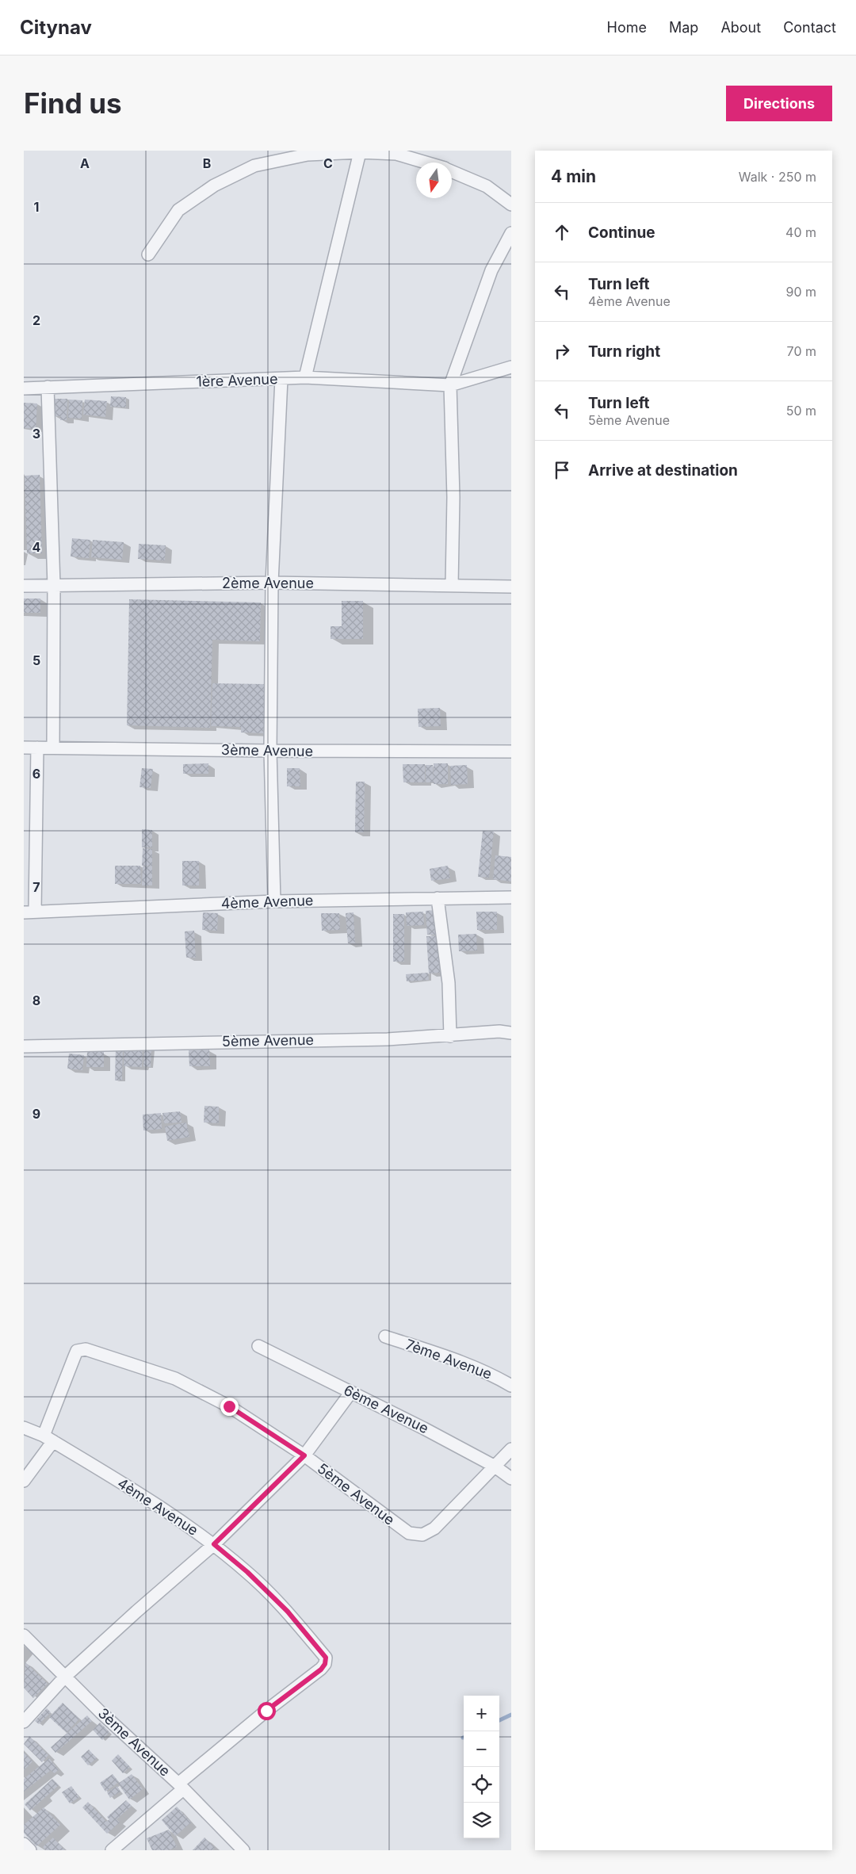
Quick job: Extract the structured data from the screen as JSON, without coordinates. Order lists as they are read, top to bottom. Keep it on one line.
{"streets":{"street":["1ère Avenue","2ème Avenue","3ème Avenue","4ème Avenue","5ème Avenue","7ème Avenue","6ème Avenue"]},"crossings":[["3ème Avenue","4ème Avenue"],["4ème Avenue","5ème Avenue"],["5ème Avenue","6ème Avenue"]],"north":"bottom","page":{"header":"Citynav","nav":["Home","Map","About","Contact"],"buttons":"Directions","title":"Find us","heading":["4 min","Walk · 250 m"],"list":[["Continue","40 m"],["Turn left","4ème Avenue","90 m"],["Turn right","70 m"],["Turn left","5ème Avenue","50 m"],"Arrive at destination"],"map_buttons":["+","−"]},"grid":{"columns":["A","B","C"],"rows":["1","2","3","4","5","6","7","8","9"]}}
